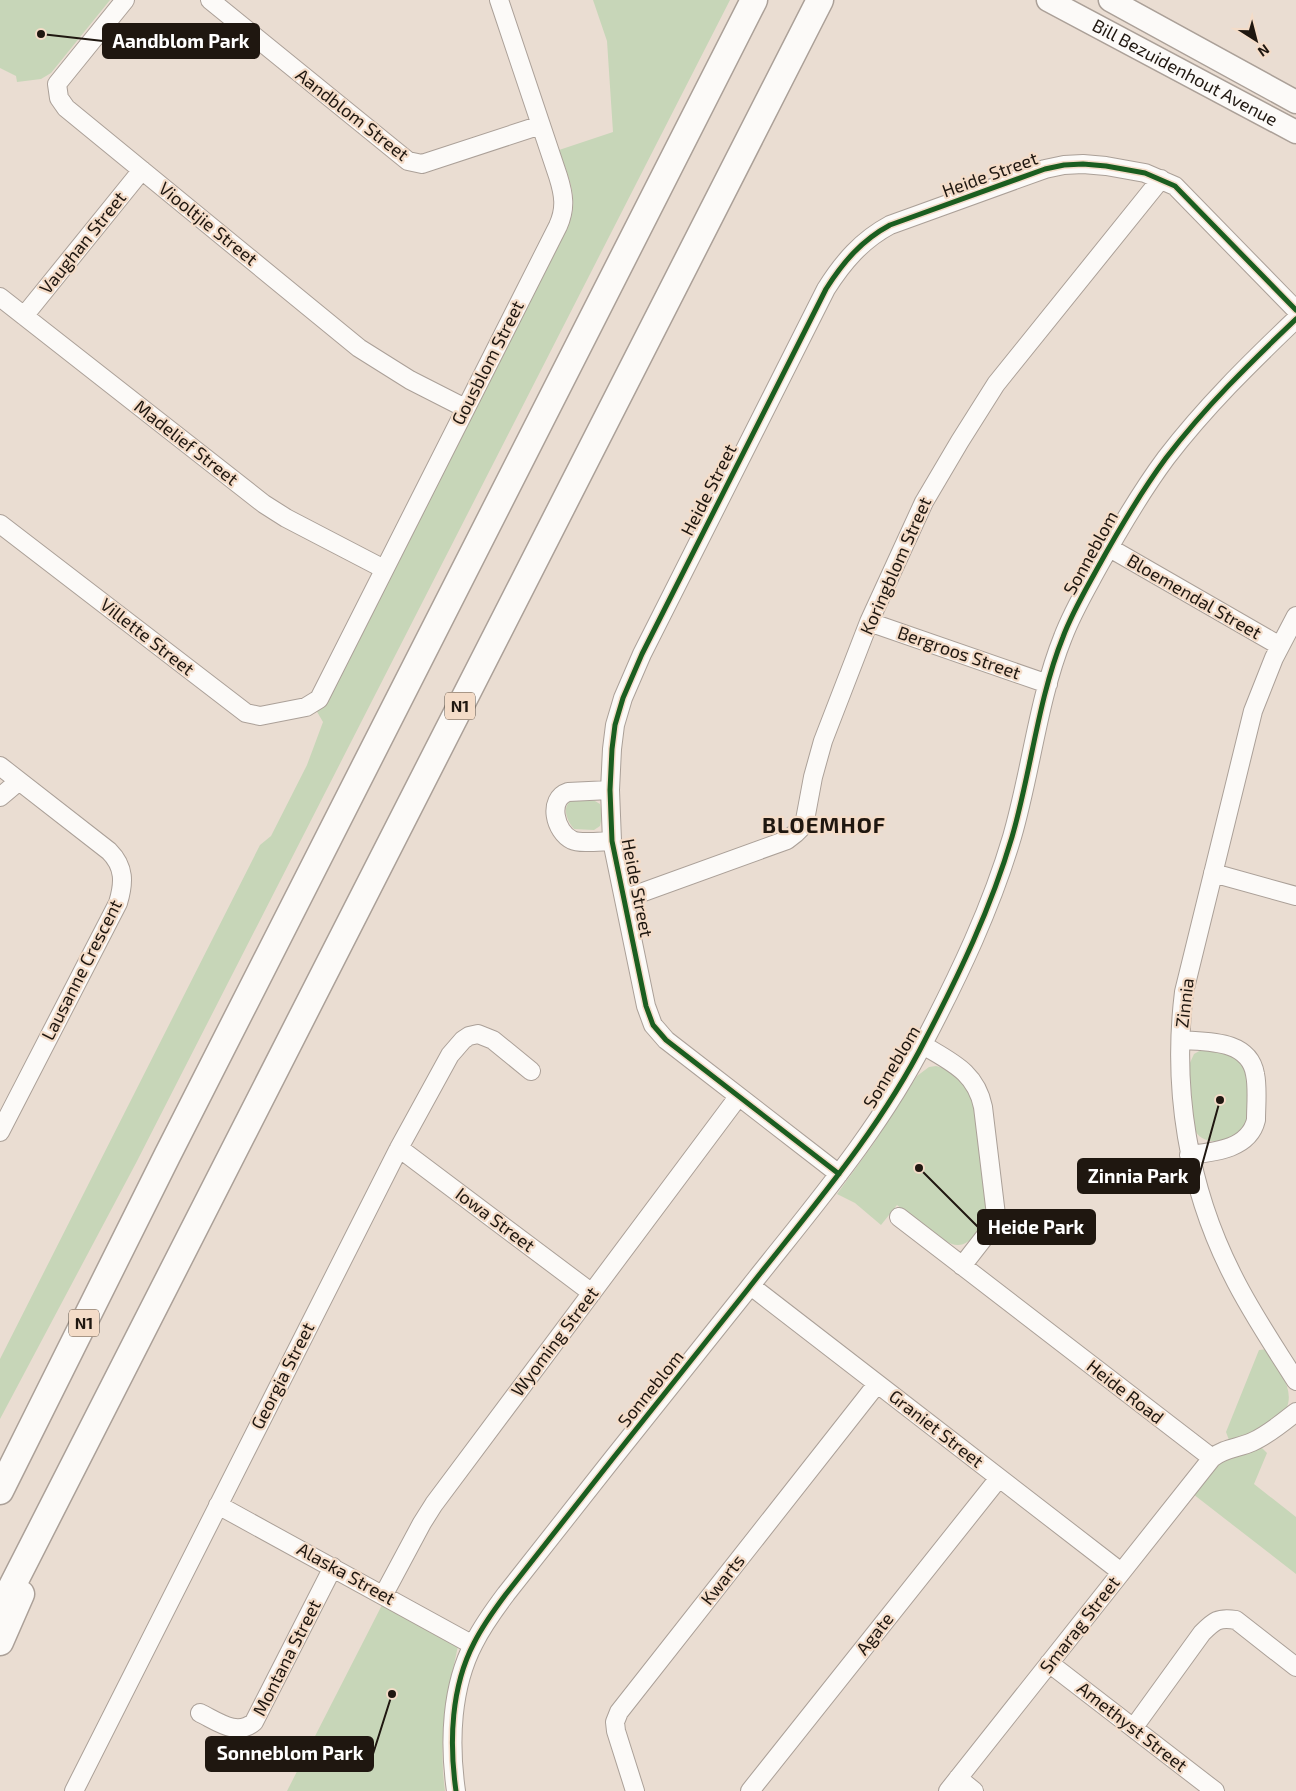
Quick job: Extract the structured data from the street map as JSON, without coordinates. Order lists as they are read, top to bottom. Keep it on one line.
{"streets":{"highway":["N1"],"main road":["Bill Bezuidenhout Avenue"],"street":["Aandblom Street","Heide Street","Viooltjie Street","Vaughan Street","Gousblom Street","Madelief Street","Sonneblom","Koringblom Street","Bloemendal Street","Villette Street","Bergroos Street","Lausanne Crescent","Zinnia","Iowa Street","Wyoming Street","Georgia Street","Heide Road","Graniet Street","Alaska Street","Kwarts","Smarag Street","Agate","Montana Street","Amethyst Street"]},"crossings":[["Aandblom Street","Gousblom Street"],["Heide Street","Sonneblom"],["Heide Street","Koringblom Street"],["Heide Street","Wyoming Street"],["Viooltjie Street","Vaughan Street"],["Viooltjie Street","Gousblom Street"],["Vaughan Street","Madelief Street"],["Gousblom Street","Madelief Street"],["Gousblom Street","Villette Street"],["Sonneblom","Bloemendal Street"],["Sonneblom","Bergroos Street"],["Sonneblom","Graniet Street"],["Sonneblom","Alaska Street"],["Koringblom Street","Bergroos Street"],["Bloemendal Street","Zinnia"],["Iowa Street","Wyoming Street"],["Iowa Street","Georgia Street"],["Wyoming Street","Alaska Street"],["Georgia Street","Alaska Street"],["Heide Road","Smarag Street"],["Graniet Street","Kwarts"],["Graniet Street","Smarag Street"],["Graniet Street","Agate"],["Alaska Street","Montana Street"],["Smarag Street","Amethyst Street"]],"districts":["BLOEMHOF"],"places":["Aandblom Park","Zinnia Park","Heide Park","Sonneblom Park"],"north":"bottom right"}
